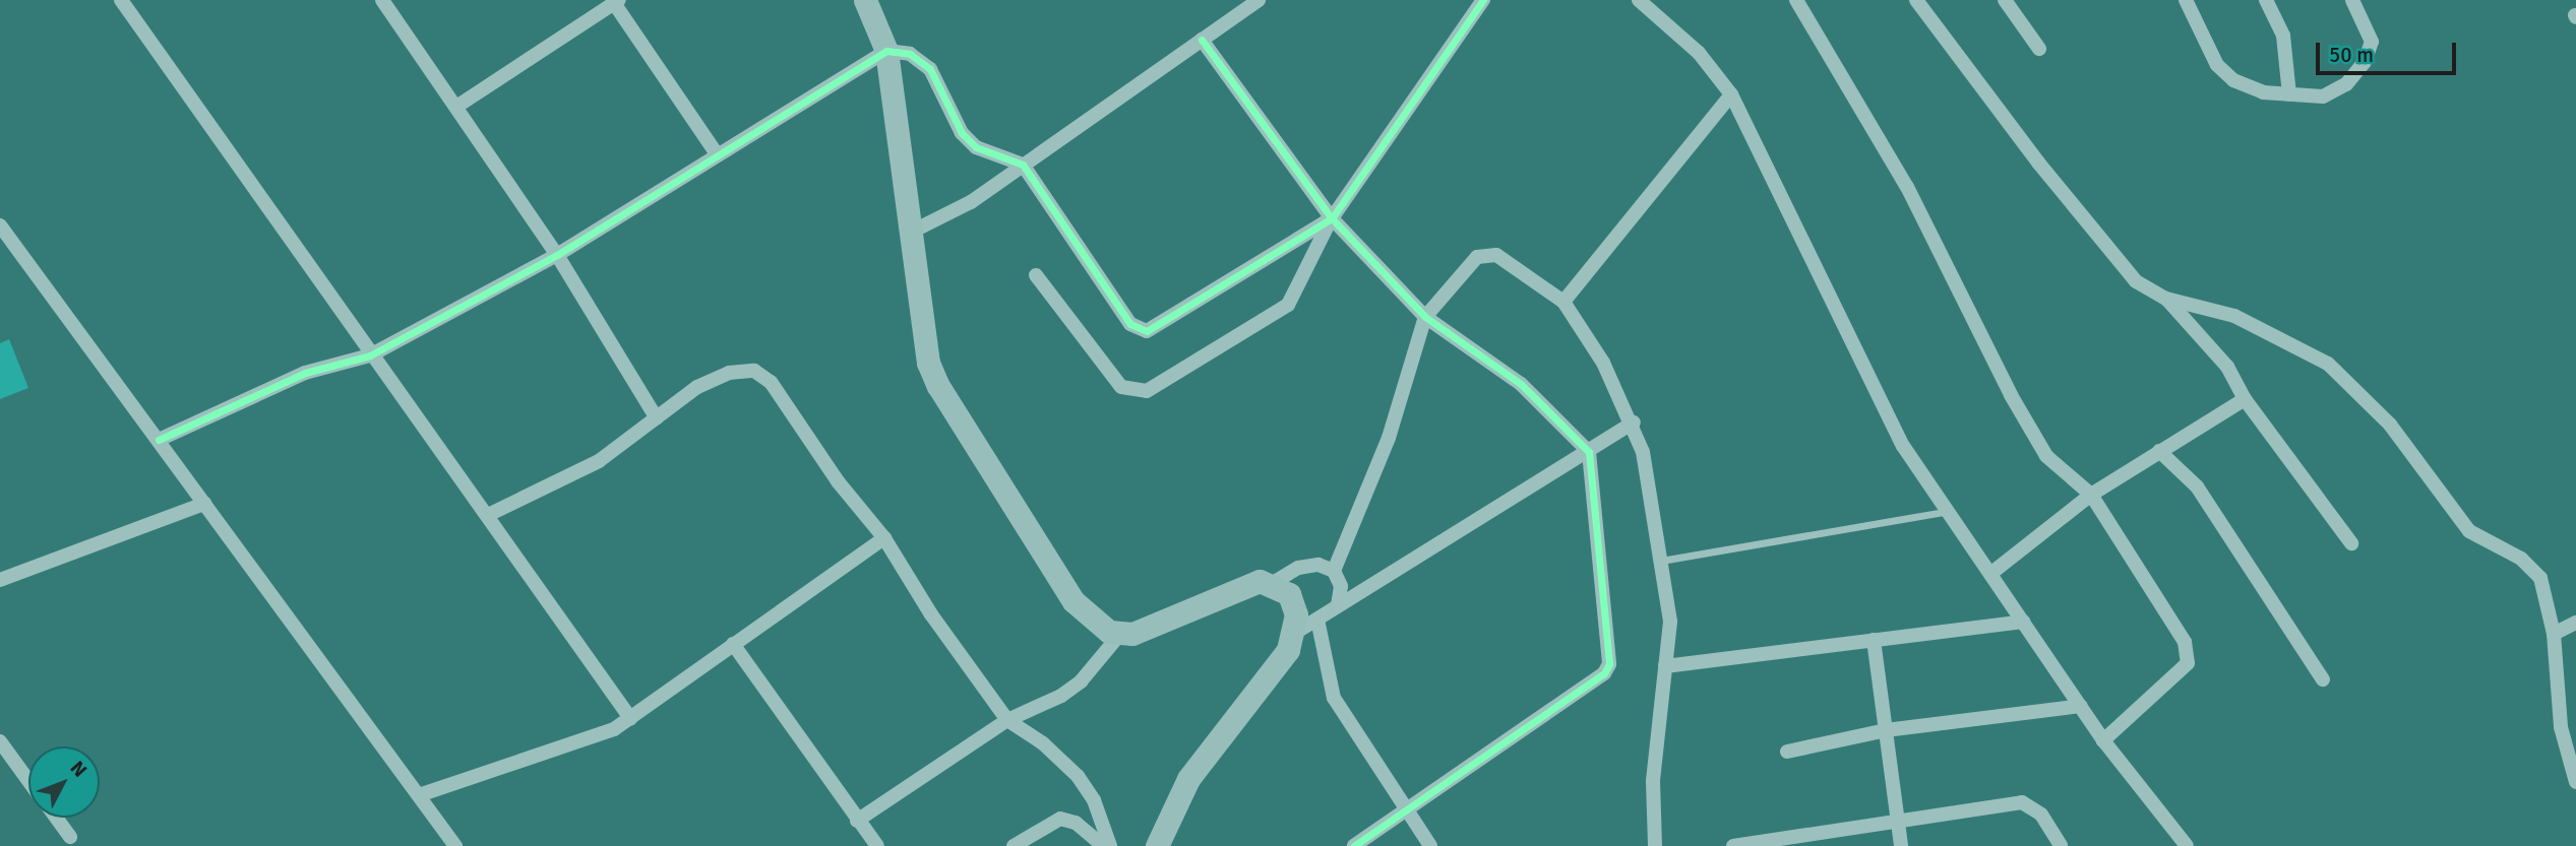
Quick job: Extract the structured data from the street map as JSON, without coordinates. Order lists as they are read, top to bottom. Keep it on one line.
{"scale_bar":"50 m","north":"top right"}
